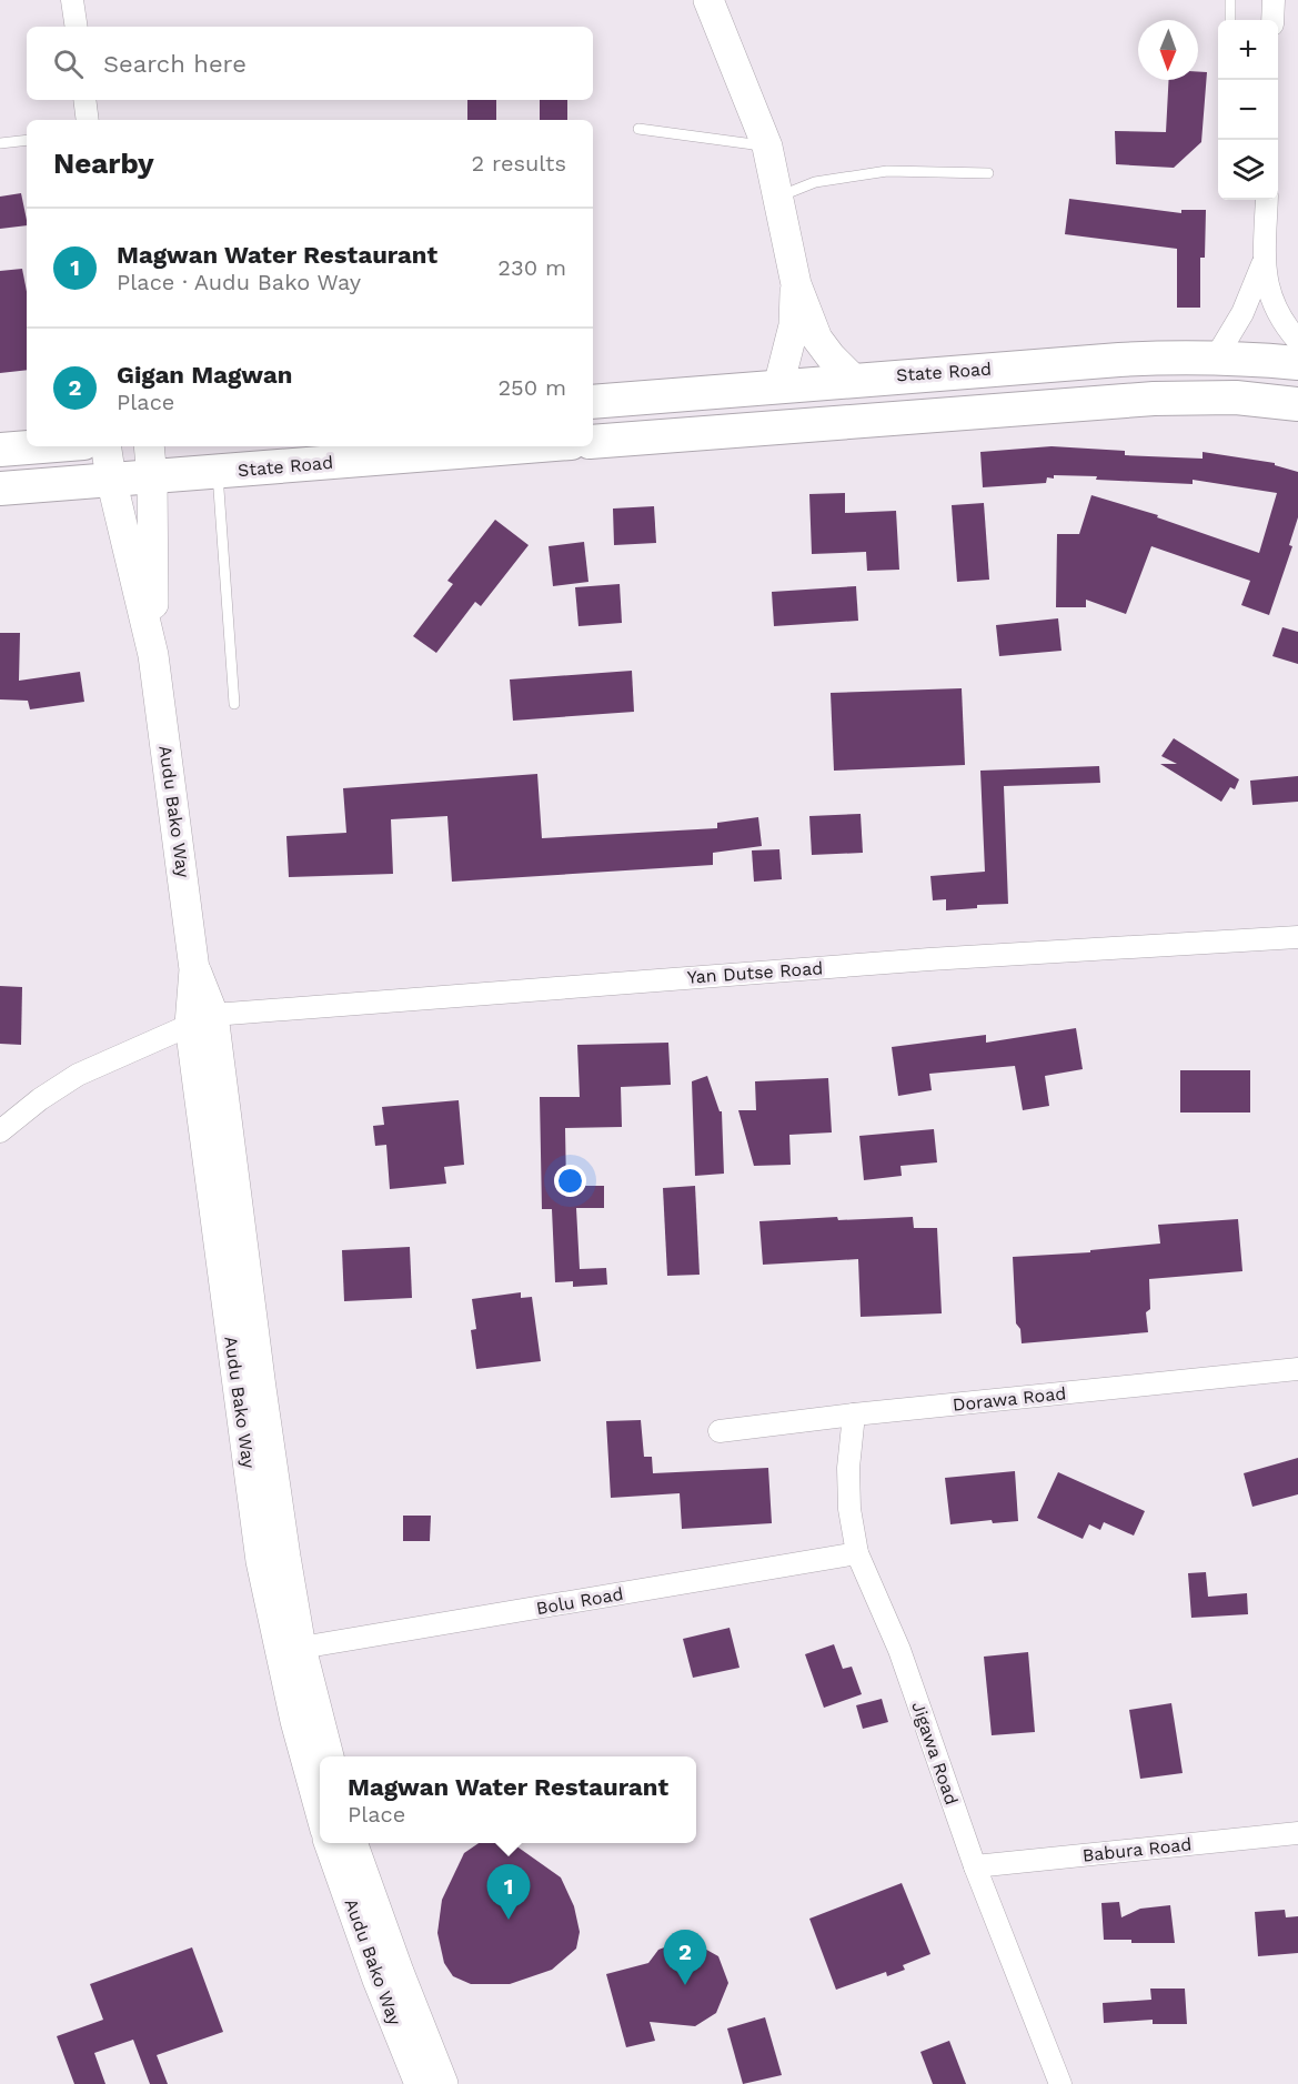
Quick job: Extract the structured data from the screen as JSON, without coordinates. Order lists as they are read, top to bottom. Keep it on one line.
{"streets":{"main road":["State Road","Audu Bako Way"],"street":["Yan Dutse Road","Dorawa Road","Bolu Road","Jigawa Road","Babura Road"]},"crossings":[["State Road","Audu Bako Way"],["Audu Bako Way","Yan Dutse Road"],["Audu Bako Way","Bolu Road"],["Dorawa Road","Jigawa Road"],["Bolu Road","Jigawa Road"],["Jigawa Road","Babura Road"]],"north":"bottom","page":{"map_buttons":["+","−"],"search":"Search here","heading":["Nearby","2 results"],"list":[{"mark":"1","name":"Magwan Water Restaurant","note":"Place · Audu Bako Way","value":"230 m"},{"mark":"2","name":"Gigan Magwan","note":"Place","value":"250 m"}],"popup":["Magwan Water Restaurant","Place"],"pins":["1","2"]}}
